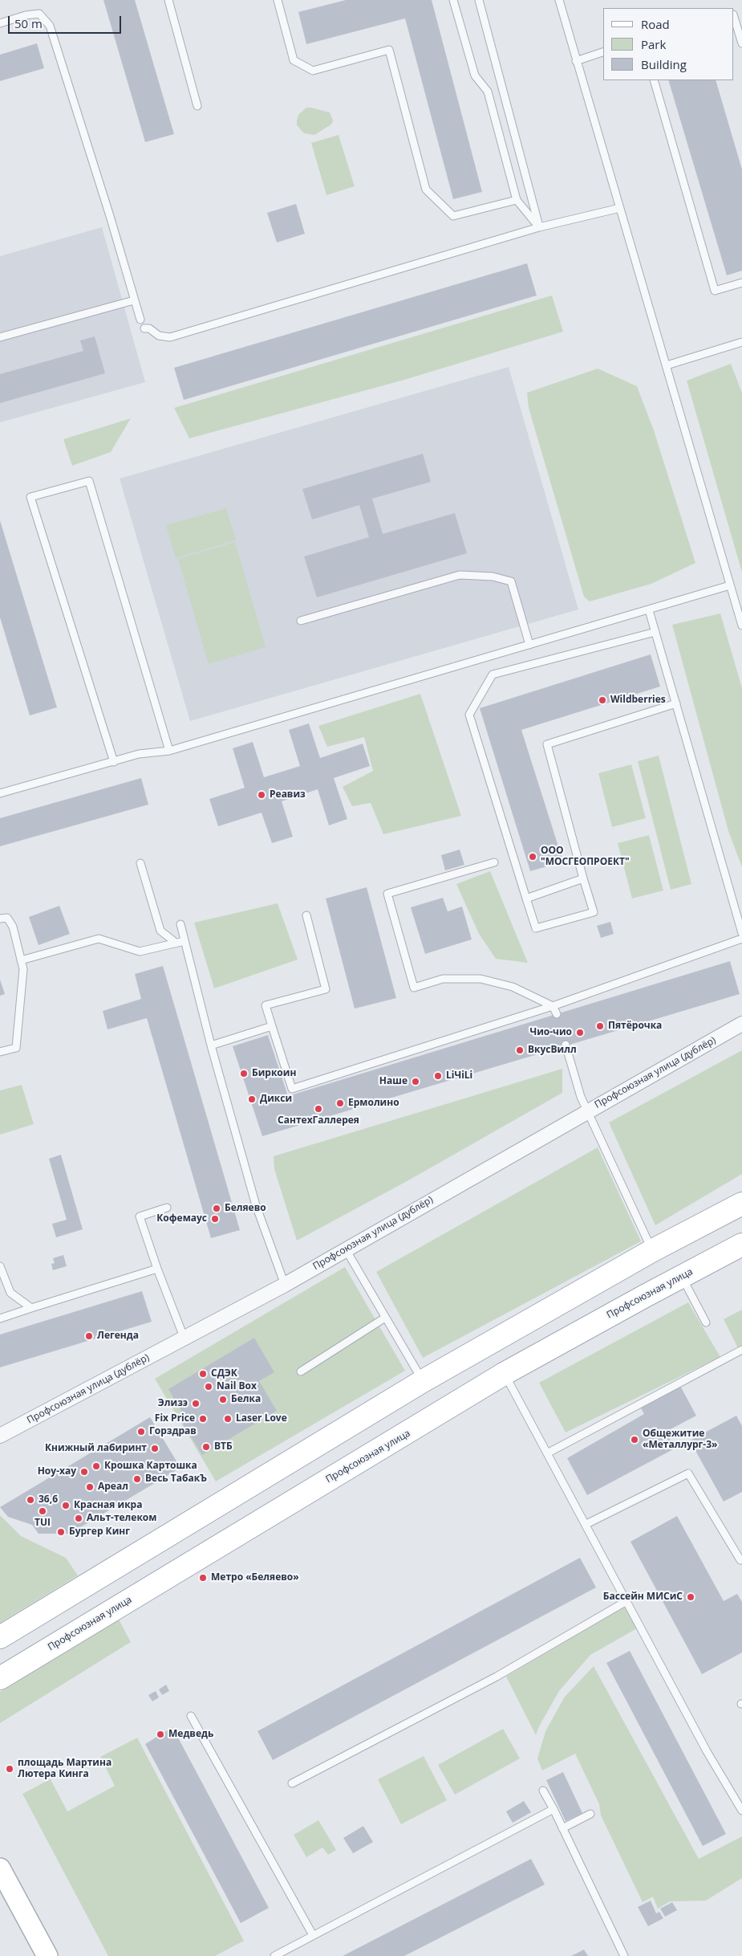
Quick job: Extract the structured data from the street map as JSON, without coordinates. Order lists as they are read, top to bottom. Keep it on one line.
{"streets":{"main road":["Профсоюзная улица"],"street":["Профсоюзная улица (дублёр)"]},"places":["Wildberries","Реавиз","ООО \"МОСГЕОПРОЕКТ\"","Пятёрочка","Чио-чио","ВкусВилл","Биркоин","LiЧiLi","Наше","Дикси","Ермолино","СантехГаллерея","Беляево","Кофемаус","Легенда","СДЭК","Nail Box","Белка","Элизэ","Fix Price","Laser Love","Горздрав","Общежитие «Металлург-3»","ВТБ","Книжный лабиринт","Крошка Картошка","Ноу-хау","Весь ТабакЪ","Ареал","36,6","Красная икра","TUI","Альт-телеком","Бургер Кинг","Метро «Беляево»","Бассейн МИСиС","Медведь","площадь Мартина Лютера Кинга"],"legend":["Road","Park","Building"],"scale_bar":"50 m"}
